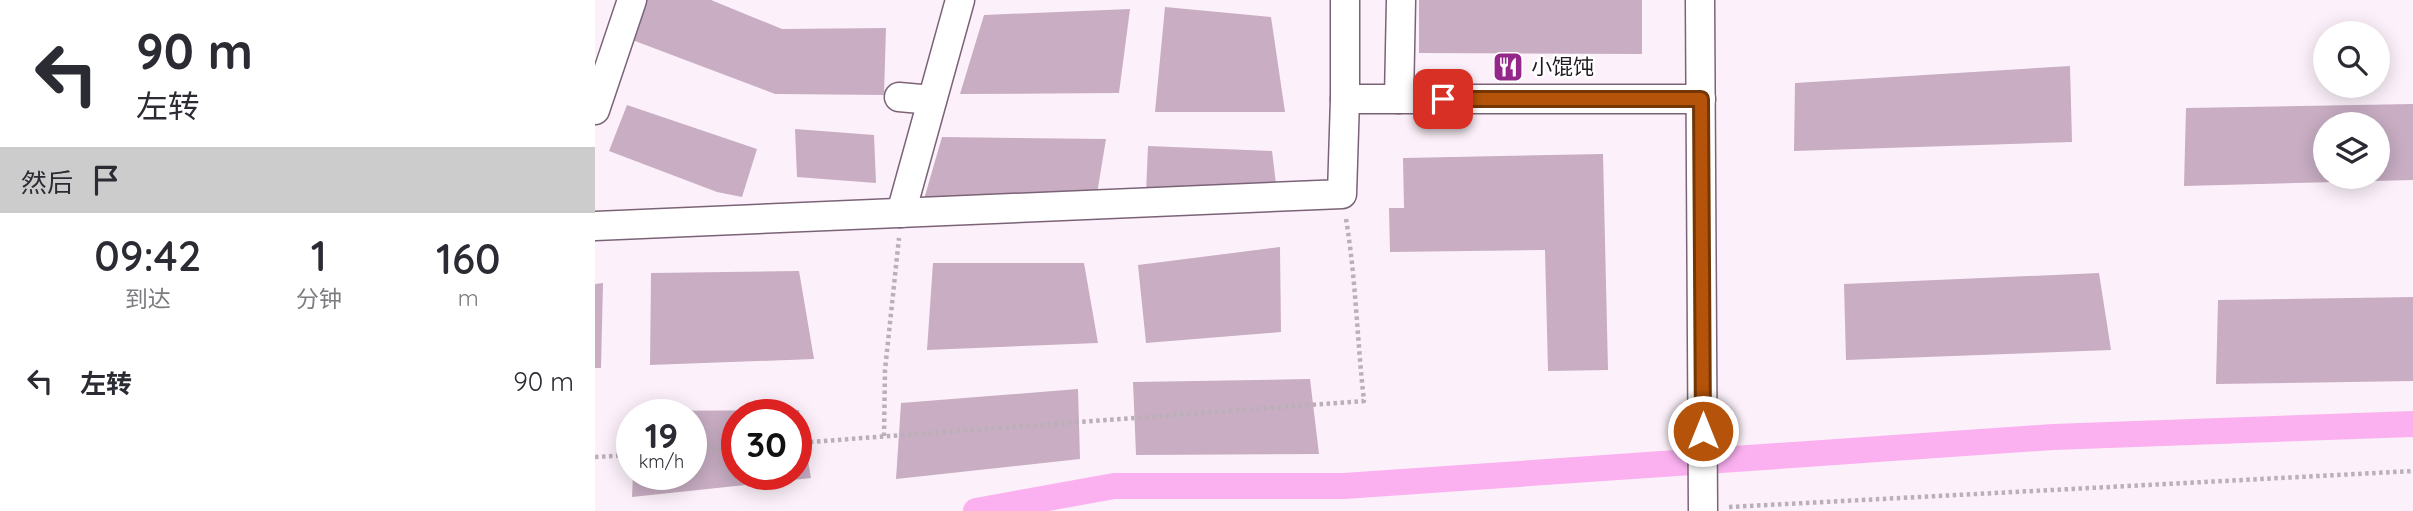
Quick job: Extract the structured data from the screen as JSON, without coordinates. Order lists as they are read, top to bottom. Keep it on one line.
{"places":{"restaurant":["小馄饨"]},"page":{"turn":["90 m","左转"],"then":"然后","eta":["09:42","到达","1","分钟","160","m"],"list":[{"name":"左转","value":"90 m"}],"speed":"19 km/h","limit":"30"}}
